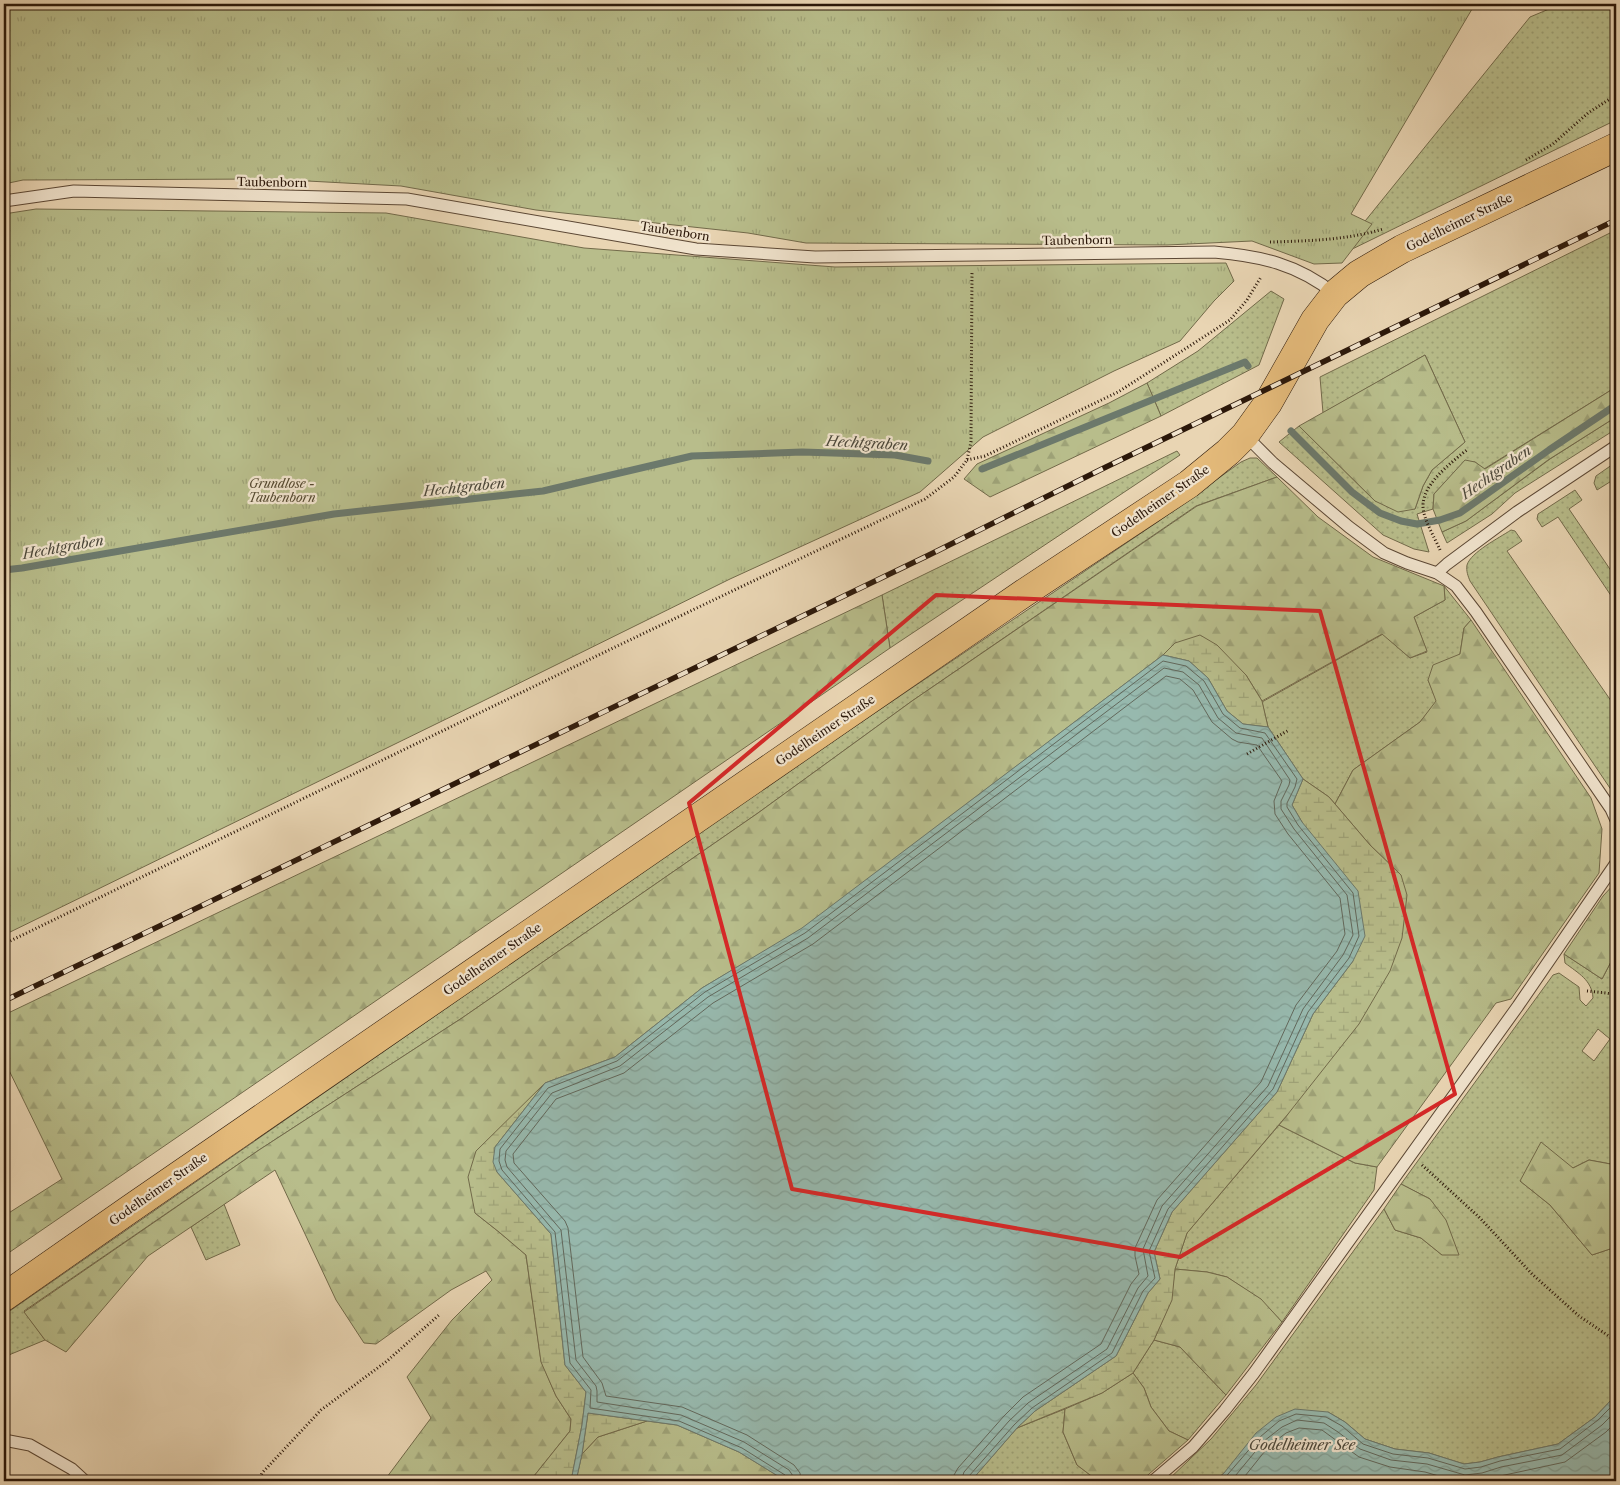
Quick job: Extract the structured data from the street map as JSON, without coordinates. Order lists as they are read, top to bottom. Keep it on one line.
{"streets":{"main road":["Godelheimer Straße"],"lane":["Taubenborn"]},"crossings":[["Taubenborn","Godelheimer Straße"]],"water":["Hechtgraben","Godelheimer See"],"parks":["Grundlose - Taubenborn"]}
